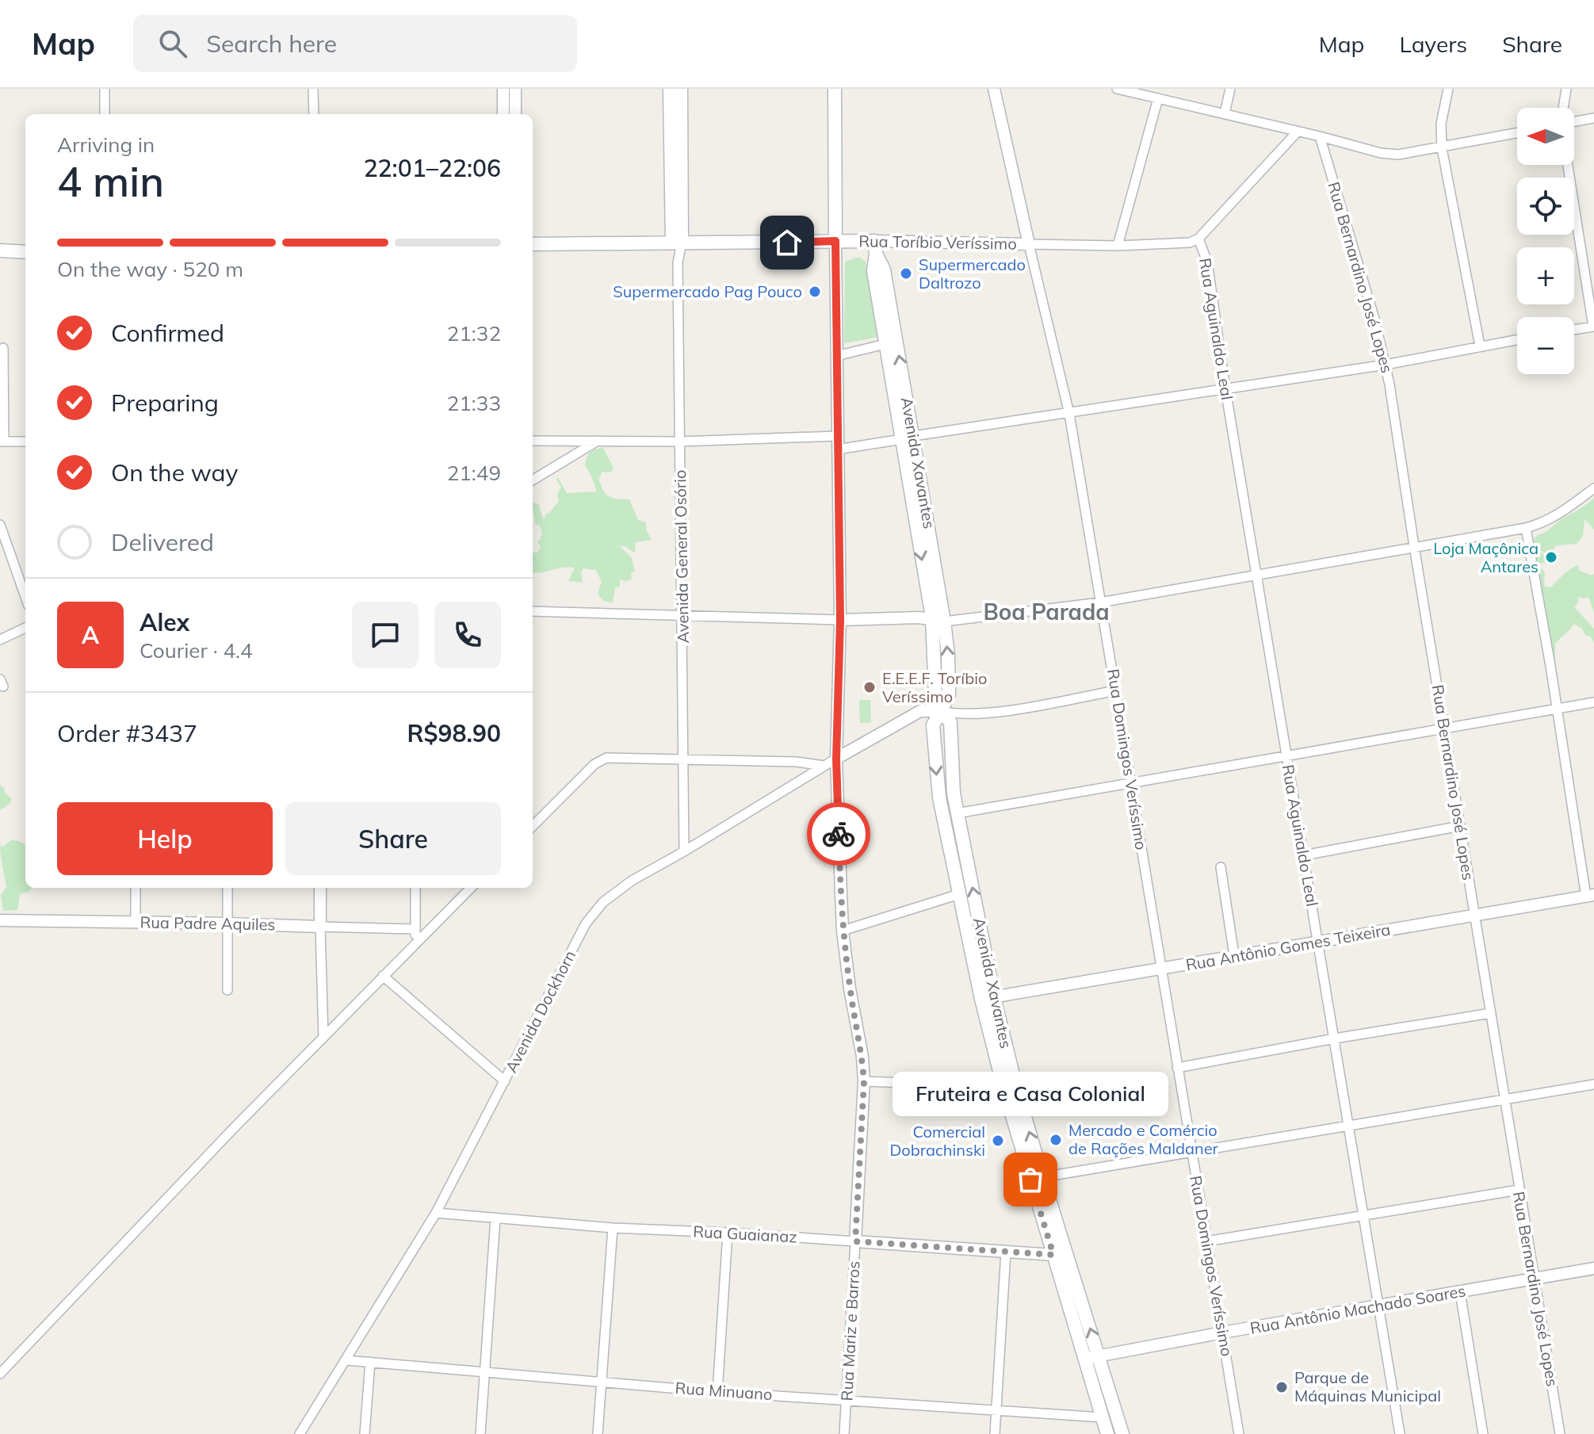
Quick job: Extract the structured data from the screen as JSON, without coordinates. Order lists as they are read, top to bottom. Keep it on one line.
{"streets":{"main road":["Rua Toríbio Veríssimo","Avenida Xavantes","Avenida General Osório","Rua Mariz e Barros"],"street":["Rua Bernardino José Lopes","Rua Aguinaldo Leal","Rua Domingos Veríssimo","Rua Padre Aquiles","Rua Antônio Gomes Teixeira","Avenida Dockhorn","Rua Guaianaz","Rua Antônio Machado Soares","Rua Minuano"]},"crossings":[["Rua Toríbio Veríssimo","Rua Aguinaldo Leal"],["Rua Toríbio Veríssimo","Avenida Xavantes"],["Rua Toríbio Veríssimo","Avenida General Osório"],["Rua Toríbio Veríssimo","Rua Domingos Veríssimo"],["Rua Toríbio Veríssimo","Rua Mariz e Barros"],["Rua Bernardino José Lopes","Rua Antônio Gomes Teixeira"],["Rua Bernardino José Lopes","Rua Antônio Machado Soares"],["Rua Aguinaldo Leal","Rua Antônio Gomes Teixeira"],["Rua Aguinaldo Leal","Rua Antônio Machado Soares"],["Avenida Xavantes","Rua Antônio Gomes Teixeira"],["Avenida Xavantes","Avenida Dockhorn"],["Avenida Xavantes","Rua Guaianaz"],["Avenida Xavantes","Rua Antônio Machado Soares"],["Avenida Xavantes","Rua Minuano"],["Avenida General Osório","Avenida Dockhorn"],["Rua Domingos Veríssimo","Rua Antônio Gomes Teixeira"],["Rua Domingos Veríssimo","Rua Antônio Machado Soares"],["Avenida Dockhorn","Rua Guaianaz"],["Avenida Dockhorn","Rua Mariz e Barros"],["Avenida Dockhorn","Rua Minuano"],["Rua Guaianaz","Rua Mariz e Barros"],["Rua Mariz e Barros","Rua Minuano"]],"districts":["Boa Parada"],"places":["Supermercado Daltrozo","Supermercado Pag Pouco","Loja Maçônica Antares","E.E.E.F. Toríbio Veríssimo","Mercado e Comércio de Rações Maldaner","Comercial Dobrachinski","Fruteira e Casa Colonial","Parque de Máquinas Municipal"],"north":"left","page":{"header":"Map","search":"Search here","nav":["Map","Layers","Share"],"map_buttons":["+","−"],"heading":["4 min","Arriving in","22:01–22:06"],"panel":["Alex","Courier · 4.4","Order #3437","R$98.90"],"bar":"On the way · 520 m","list":[["Confirmed","21:32"],["Preparing","21:33"],["On the way","21:49"],"Delivered"],"round":"A","buttons":["Help","Share"],"bubble":"Fruteira e Casa Colonial"}}
